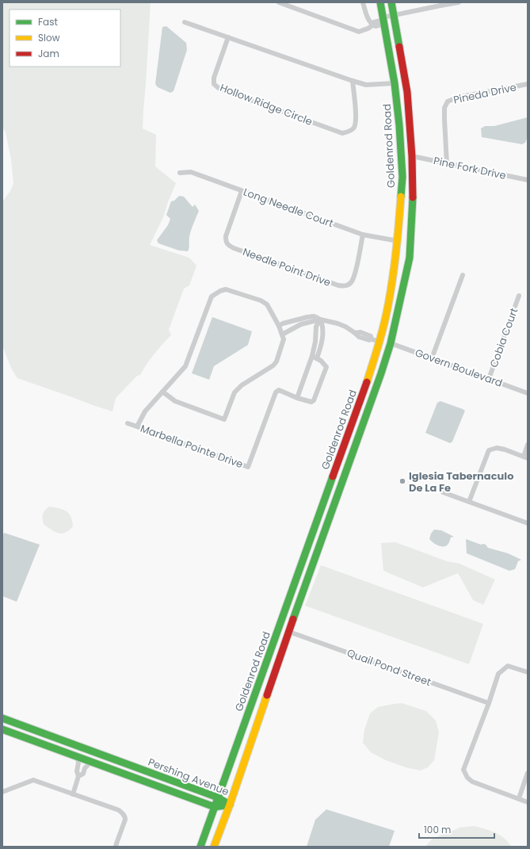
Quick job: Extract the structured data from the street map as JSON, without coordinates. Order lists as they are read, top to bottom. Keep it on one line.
{"streets":{"main road":["Goldenrod Road","Pershing Avenue"],"street":["Pineda Drive","Hollow Ridge Circle","Pine Fork Drive","Long Needle Court","Needle Point Drive","Cobia Court","Govern Boulevard","Marbella Pointe Drive","Quail Pond Street"]},"crossings":[["Pineda Drive","Pine Fork Drive"],["Goldenrod Road","Pine Fork Drive"],["Goldenrod Road","Long Needle Court"],["Goldenrod Road","Govern Boulevard"],["Goldenrod Road","Quail Pond Street"],["Goldenrod Road","Pershing Avenue"],["Long Needle Court","Needle Point Drive"],["Cobia Court","Govern Boulevard"]],"places":["Iglesia Tabernaculo De La Fe"],"legend":["Fast","Slow","Jam"],"scale_bar":"100 m"}
